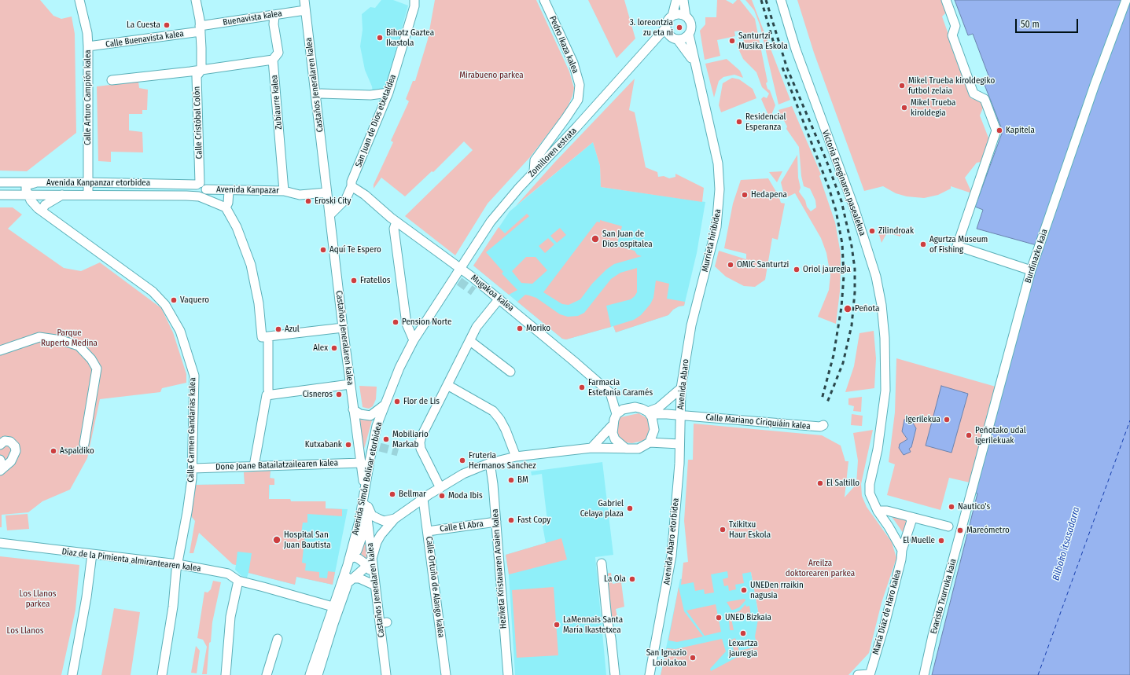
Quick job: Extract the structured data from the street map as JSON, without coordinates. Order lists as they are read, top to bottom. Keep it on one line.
{"streets":{"street":["Buenavista kalea","Calle Buenavista kalea","Pedro Ikaza kalea","Castaños Jeneralaren kalea","Calle Arturo Campión kalea","Zubiaurre kalea","San Juan de Dios etxetaldea","Calle Cristóbal Colón","Zomilloren estrata","Avenida Kanpanzar etorbidea","Victoria Erreginaren pasealekua","Avenida Kanpazar","Murrieta hiribidea","Burdinazko kaia","Mugakoa kalea","Avenida Abaro","Calle Mariano Ciriquiáin kalea","Calle Carmen Gandarias kalea","Done Joane Batailatzailearen kalea","Avenida Simón Bolívar etorbidea","Calle El Abra","Avenida Abaro etorbidea","Díaz de la Pimienta almirantearen kalea","Heziketa Kristauaren Anaien kalea","Calle Ortuño de Alango kalea","Evaristo Txurruka kaia","María Díaz de Haro kalea"]},"crossings":[["Buenavista kalea","Calle Buenavista kalea"],["Buenavista kalea","Castaños Jeneralaren kalea"],["Buenavista kalea","Zubiaurre kalea"],["Buenavista kalea","Calle Cristóbal Colón"],["Calle Buenavista kalea","Calle Arturo Campión kalea"],["Calle Buenavista kalea","Calle Cristóbal Colón"],["Pedro Ikaza kalea","Zomilloren estrata"],["Castaños Jeneralaren kalea","San Juan de Dios etxetaldea"],["Castaños Jeneralaren kalea","Avenida Kanpazar"],["Castaños Jeneralaren kalea","Done Joane Batailatzailearen kalea"],["Castaños Jeneralaren kalea","Avenida Simón Bolívar etorbidea"],["Calle Arturo Campión kalea","Avenida Kanpanzar etorbidea"],["Zubiaurre kalea","Avenida Kanpazar"],["San Juan de Dios etxetaldea","Mugakoa kalea"],["Calle Cristóbal Colón","Avenida Kanpanzar etorbidea"],["Calle Cristóbal Colón","Avenida Kanpazar"],["Zomilloren estrata","Murrieta hiribidea"],["Zomilloren estrata","Mugakoa kalea"],["Zomilloren estrata","Avenida Simón Bolívar etorbidea"],["Avenida Kanpanzar etorbidea","Avenida Kanpazar"],["Avenida Kanpanzar etorbidea","Calle Carmen Gandarias kalea"],["Victoria Erreginaren pasealekua","María Díaz de Haro kalea"],["Murrieta hiribidea","Avenida Abaro"],["Burdinazko kaia","Evaristo Txurruka kaia"],["Mugakoa kalea","Calle Mariano Ciriquiáin kalea"],["Mugakoa kalea","Avenida Simón Bolívar etorbidea"],["Avenida Abaro","Calle Mariano Ciriquiáin kalea"],["Avenida Abaro","Avenida Abaro etorbidea"],["Calle Carmen Gandarias kalea","Done Joane Batailatzailearen kalea"],["Calle Carmen Gandarias kalea","Díaz de la Pimienta almirantearen kalea"],["Avenida Simón Bolívar etorbidea","Díaz de la Pimienta almirantearen kalea"],["Calle El Abra","Heziketa Kristauaren Anaien kalea"],["Calle El Abra","Calle Ortuño de Alango kalea"]],"water":["Bilboko itsasadarra"],"parks":["Mirabueno parkea","Parque Ruperto Medina","Areilza doktorearen parkea","Los Llanos parkea","Los Llanos"],"places":["La Cuesta","3. loreontzia zu eta ni","Bihotz Gaztea Ikastola","Santurtzi Musika Eskola","Mikel Trueba kiroldegiko futbol zelaia","Mikel Trueba kiroldegia","Residencial Esperanza","Kapitela","Hedapena","Eroski City","Zilindroak","San Juan de Dios ospitalea","Agurtza Museum of Fishing","Aquí Te Espero","OMIC Santurtzi","Oriol jauregia","Fratellos","Vaquero","Peñota","Pension Norte","Moriko","Azul","Alex","Farmacia Estefanía Caramés","Cisneros","Flor de Lis","Igerilekua","Peñotako udal igerilekuak","Mobiliario Markab","Kutxabank","Aspaldiko","Fruteria Hermanos Sanchez","BM","El Saltillo","Bellmar","Moda Ibis","Nautico's","Gabriel Celaya plaza","Fast Copy","Txikitxu Haur Eskola","Mareómetro","Hospital San Juan Bautista","El Muelle","La Ola","UNEDen rraikin nagusia","UNED Bizkaia","LaMennais Santa María Ikastetxea","Lexartza jauregia","San Ignazio Loiolakoa"],"scale_bar":"50 m"}
